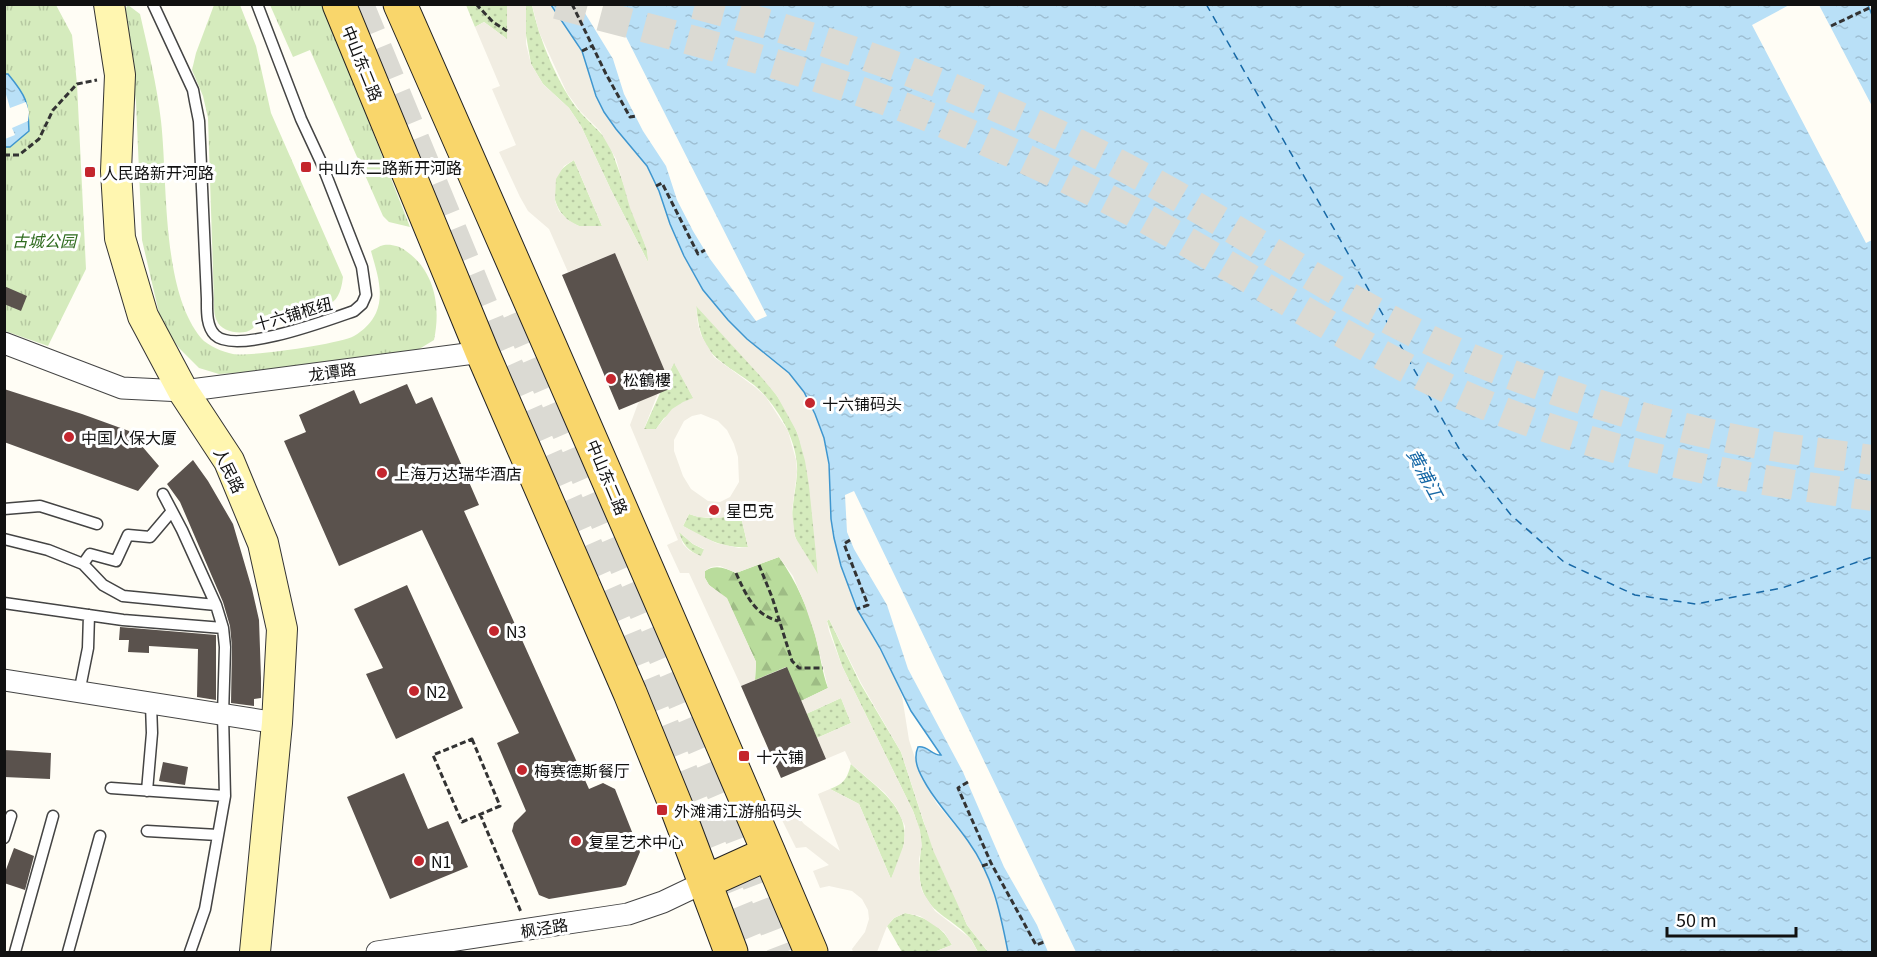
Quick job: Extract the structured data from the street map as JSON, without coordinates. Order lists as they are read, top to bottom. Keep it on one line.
{"streets":{"main road":["中山东二路"],"street":["龙谭路","人民路","枫泾路"],"lane":["十六铺枢纽"]},"crossings":[["中山东二路","龙谭路"],["中山东二路","枫泾路"],["龙谭路","人民路"]],"water":["黄浦江"],"parks":["古城公园"],"places":{"transit":["中山东二路新开河路","人民路新开河路","十六铺","外滩浦江游船码头"],"other":["松鶴樓","十六铺码头","中国人保大厦","上海万达瑞华酒店","星巴克","N3","N2","梅赛德斯餐厅","复星艺术中心","N1"]},"scale_bar":"50 m"}
